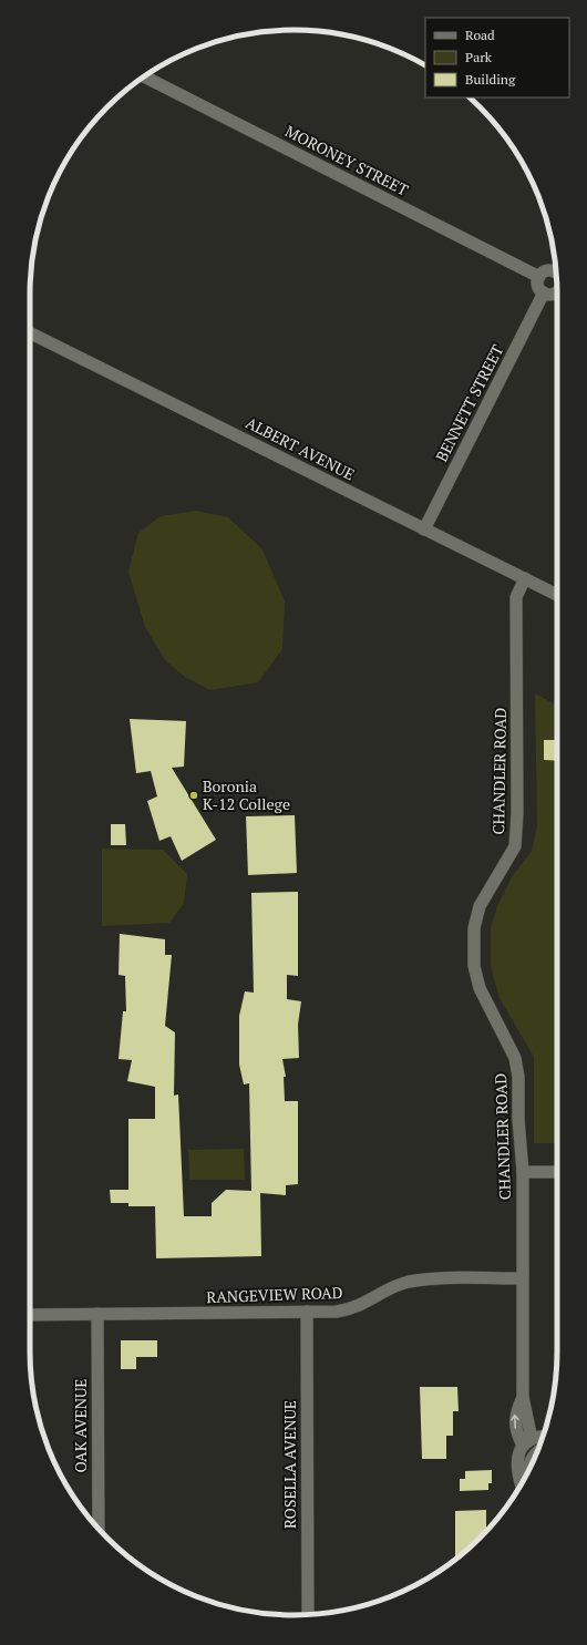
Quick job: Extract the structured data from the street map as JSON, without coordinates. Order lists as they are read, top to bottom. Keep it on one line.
{"streets":{"street":["MORONEY STREET","BENNETT STREET","ALBERT AVENUE","CHANDLER ROAD","RANGEVIEW ROAD","OAK AVENUE","ROSELLA AVENUE"]},"crossings":[["BENNETT STREET","ALBERT AVENUE"],["ALBERT AVENUE","CHANDLER ROAD"],["CHANDLER ROAD","RANGEVIEW ROAD"],["RANGEVIEW ROAD","OAK AVENUE"],["RANGEVIEW ROAD","ROSELLA AVENUE"]],"places":["Boronia K-12 College"],"legend":["Road","Park","Building"]}
